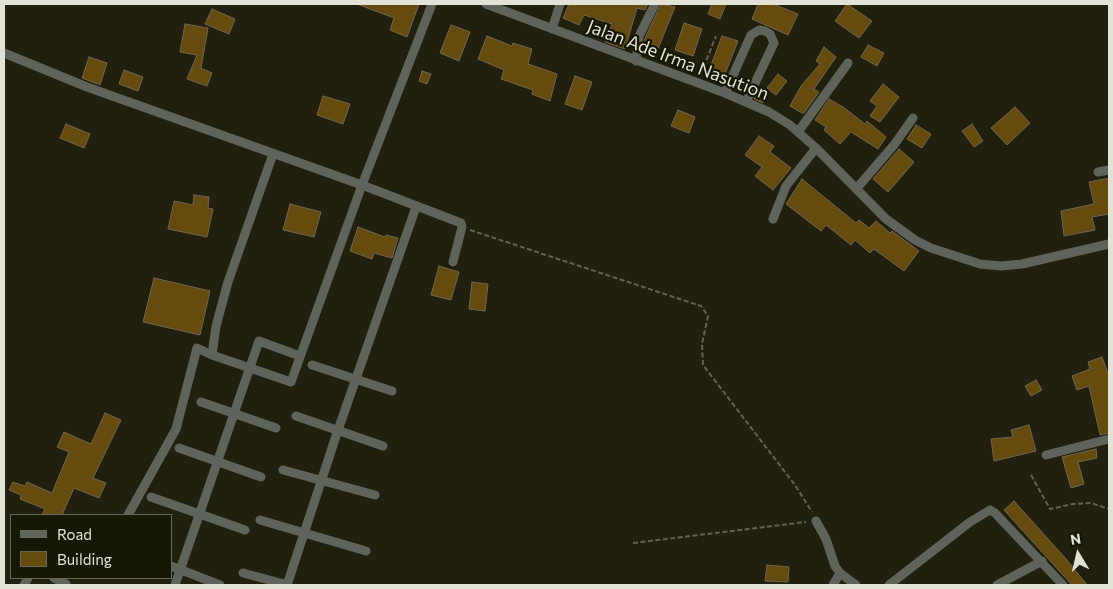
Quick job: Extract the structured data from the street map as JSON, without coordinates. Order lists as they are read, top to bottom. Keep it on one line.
{"streets":{"street":["Jalan Ade Irma Nasution"]},"legend":["Road","Building"],"north":"top"}
